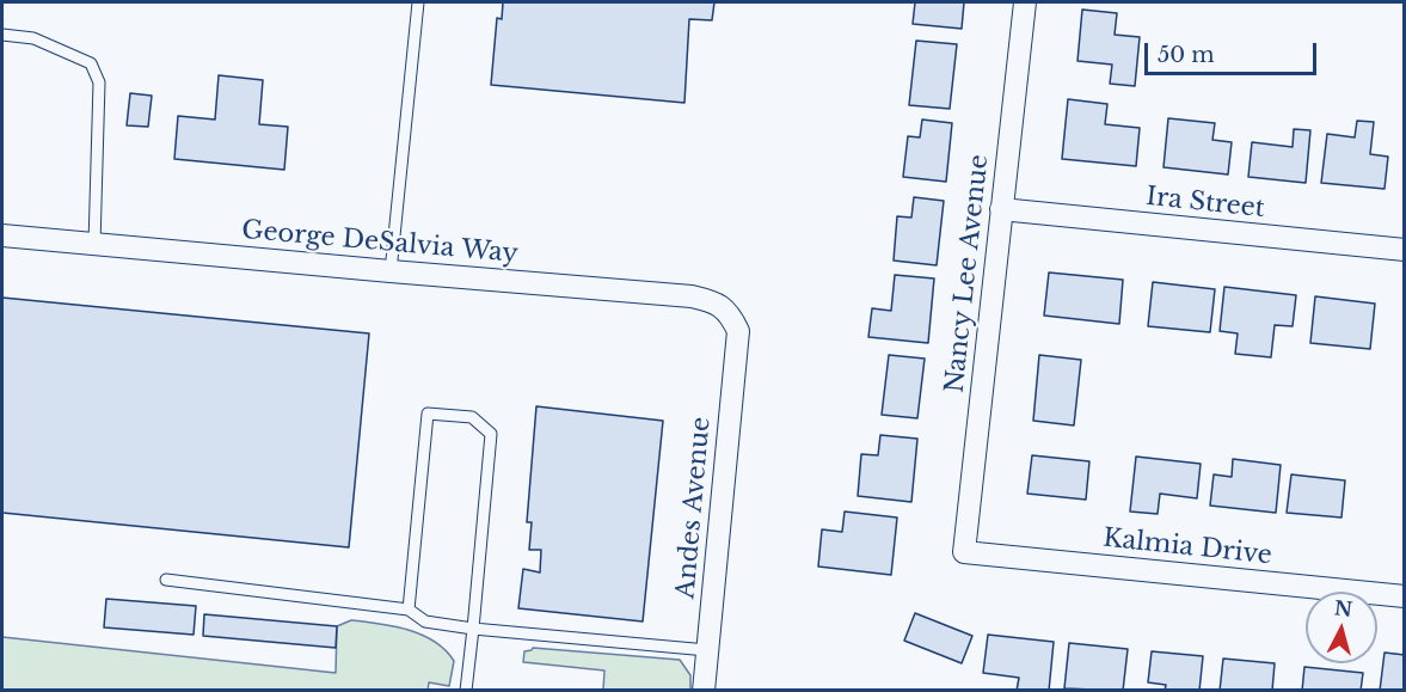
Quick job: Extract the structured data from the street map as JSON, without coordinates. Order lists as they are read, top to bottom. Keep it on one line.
{"streets":{"street":["Ira Street","George DeSalvia Way","Nancy Lee Avenue","Andes Avenue","Kalmia Drive"]},"crossings":[["Ira Street","Nancy Lee Avenue"],["George DeSalvia Way","Andes Avenue"],["Nancy Lee Avenue","Kalmia Drive"]],"scale_bar":"50 m","north":"top"}
